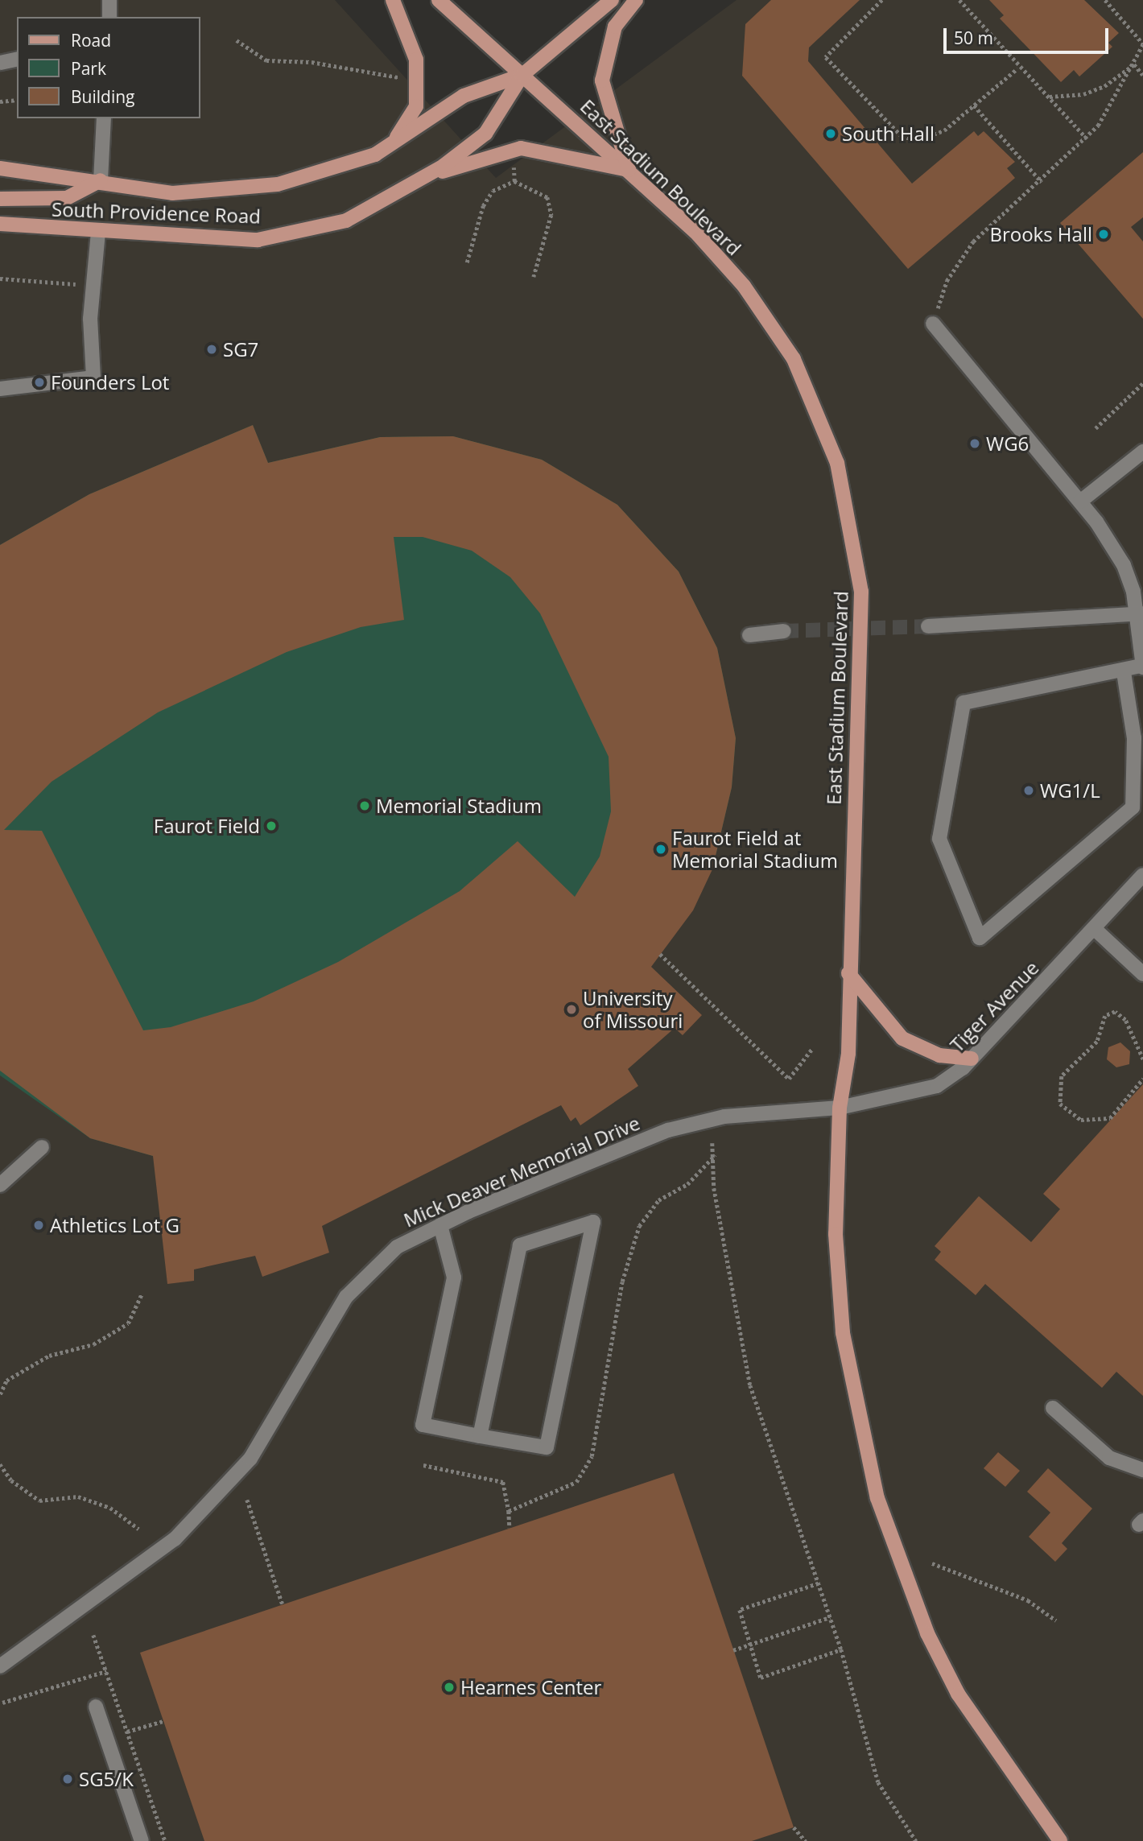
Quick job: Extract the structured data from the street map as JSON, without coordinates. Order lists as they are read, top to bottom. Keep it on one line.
{"streets":{"main road":["East Stadium Boulevard","South Providence Road"],"street":["Tiger Avenue","Mick Deaver Memorial Drive"]},"crossings":[["East Stadium Boulevard","South Providence Road"],["East Stadium Boulevard","Tiger Avenue"],["East Stadium Boulevard","Mick Deaver Memorial Drive"],["Tiger Avenue","Mick Deaver Memorial Drive"]],"places":["South Hall","Brooks Hall","SG7","Founders Lot","WG6","WG1/L","Memorial Stadium","Faurot Field","Faurot Field at Memorial Stadium","University of Missouri","Athletics Lot G","Hearnes Center","SG5/K"],"legend":["Road","Park","Building"],"scale_bar":"50 m"}
